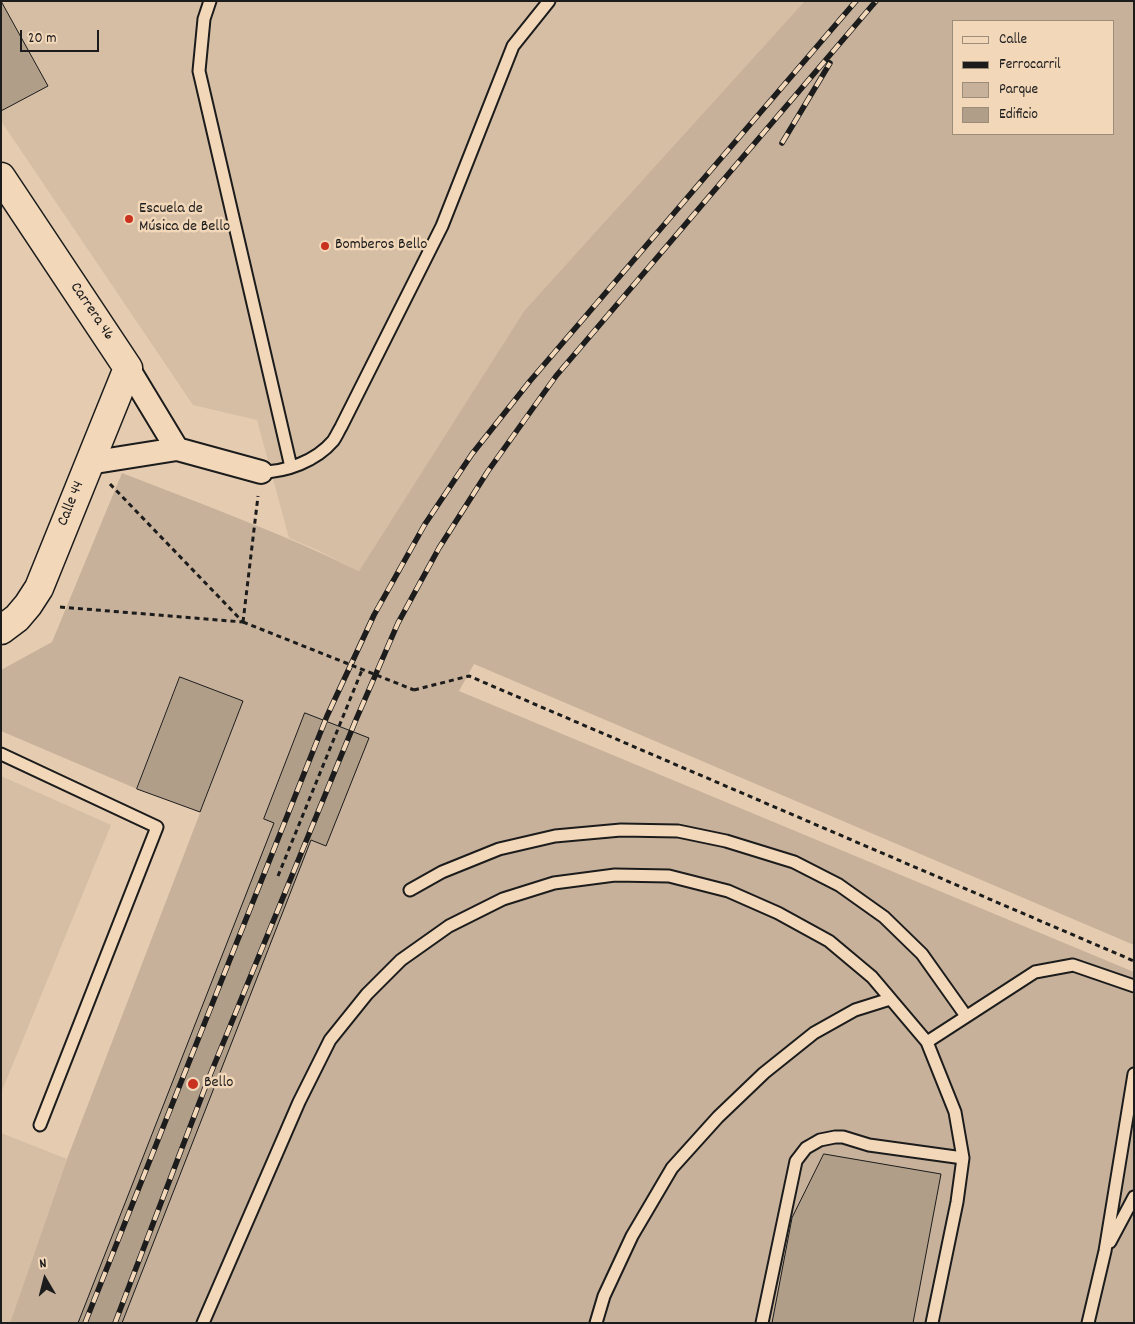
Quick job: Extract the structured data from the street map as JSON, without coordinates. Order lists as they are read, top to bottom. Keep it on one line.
{"streets":{"street":["Carrera 46","Calle 44"]},"crossings":[["Carrera 46","Calle 44"]],"places":["Escuela de Música de Bello","Bomberos Bello","Bello"],"legend":["Calle","Ferrocarril","Parque","Edificio"],"scale_bar":"20 m","north":"top"}
